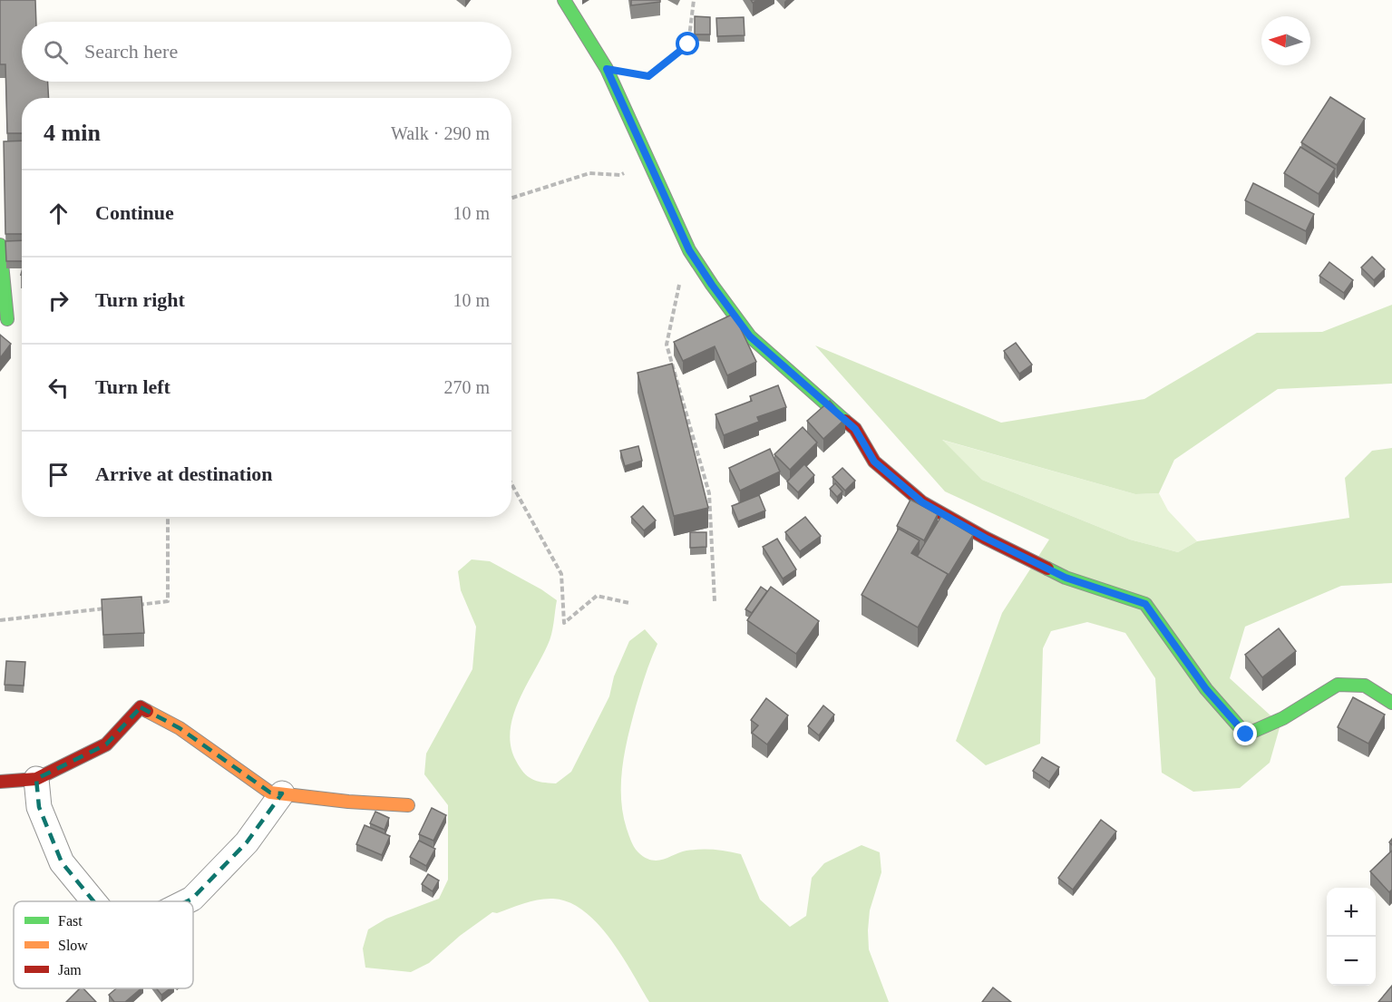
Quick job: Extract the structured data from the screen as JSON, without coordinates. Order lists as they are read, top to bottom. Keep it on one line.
{"legend":["Fast","Slow","Jam"],"north":"left","page":{"search":"Search here","heading":["4 min","Walk · 290 m"],"list":[["Continue","10 m"],["Turn right","10 m"],["Turn left","270 m"],"Arrive at destination"],"map_buttons":["+","−"]}}
